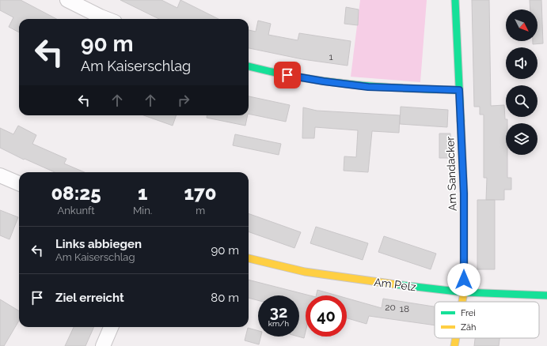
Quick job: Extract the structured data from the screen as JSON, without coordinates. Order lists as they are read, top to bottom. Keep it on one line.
{"streets":{"street":["Am Sandacker","Am Pelz"]},"crossings":[["Am Sandacker","Am Pelz"]],"house_numbers":["1","20","18"],"legend":["Frei","Zäh"],"north":"bottom right","page":{"turn":["90 m","Am Kaiserschlag"],"eta":["08:25","Ankunft","1","Min.","170","m"],"list":[{"name":"Links abbiegen","note":"Am Kaiserschlag","value":"90 m"},{"name":"Ziel erreicht","value":"80 m"}],"speed":"32 km/h","limit":"40"}}
